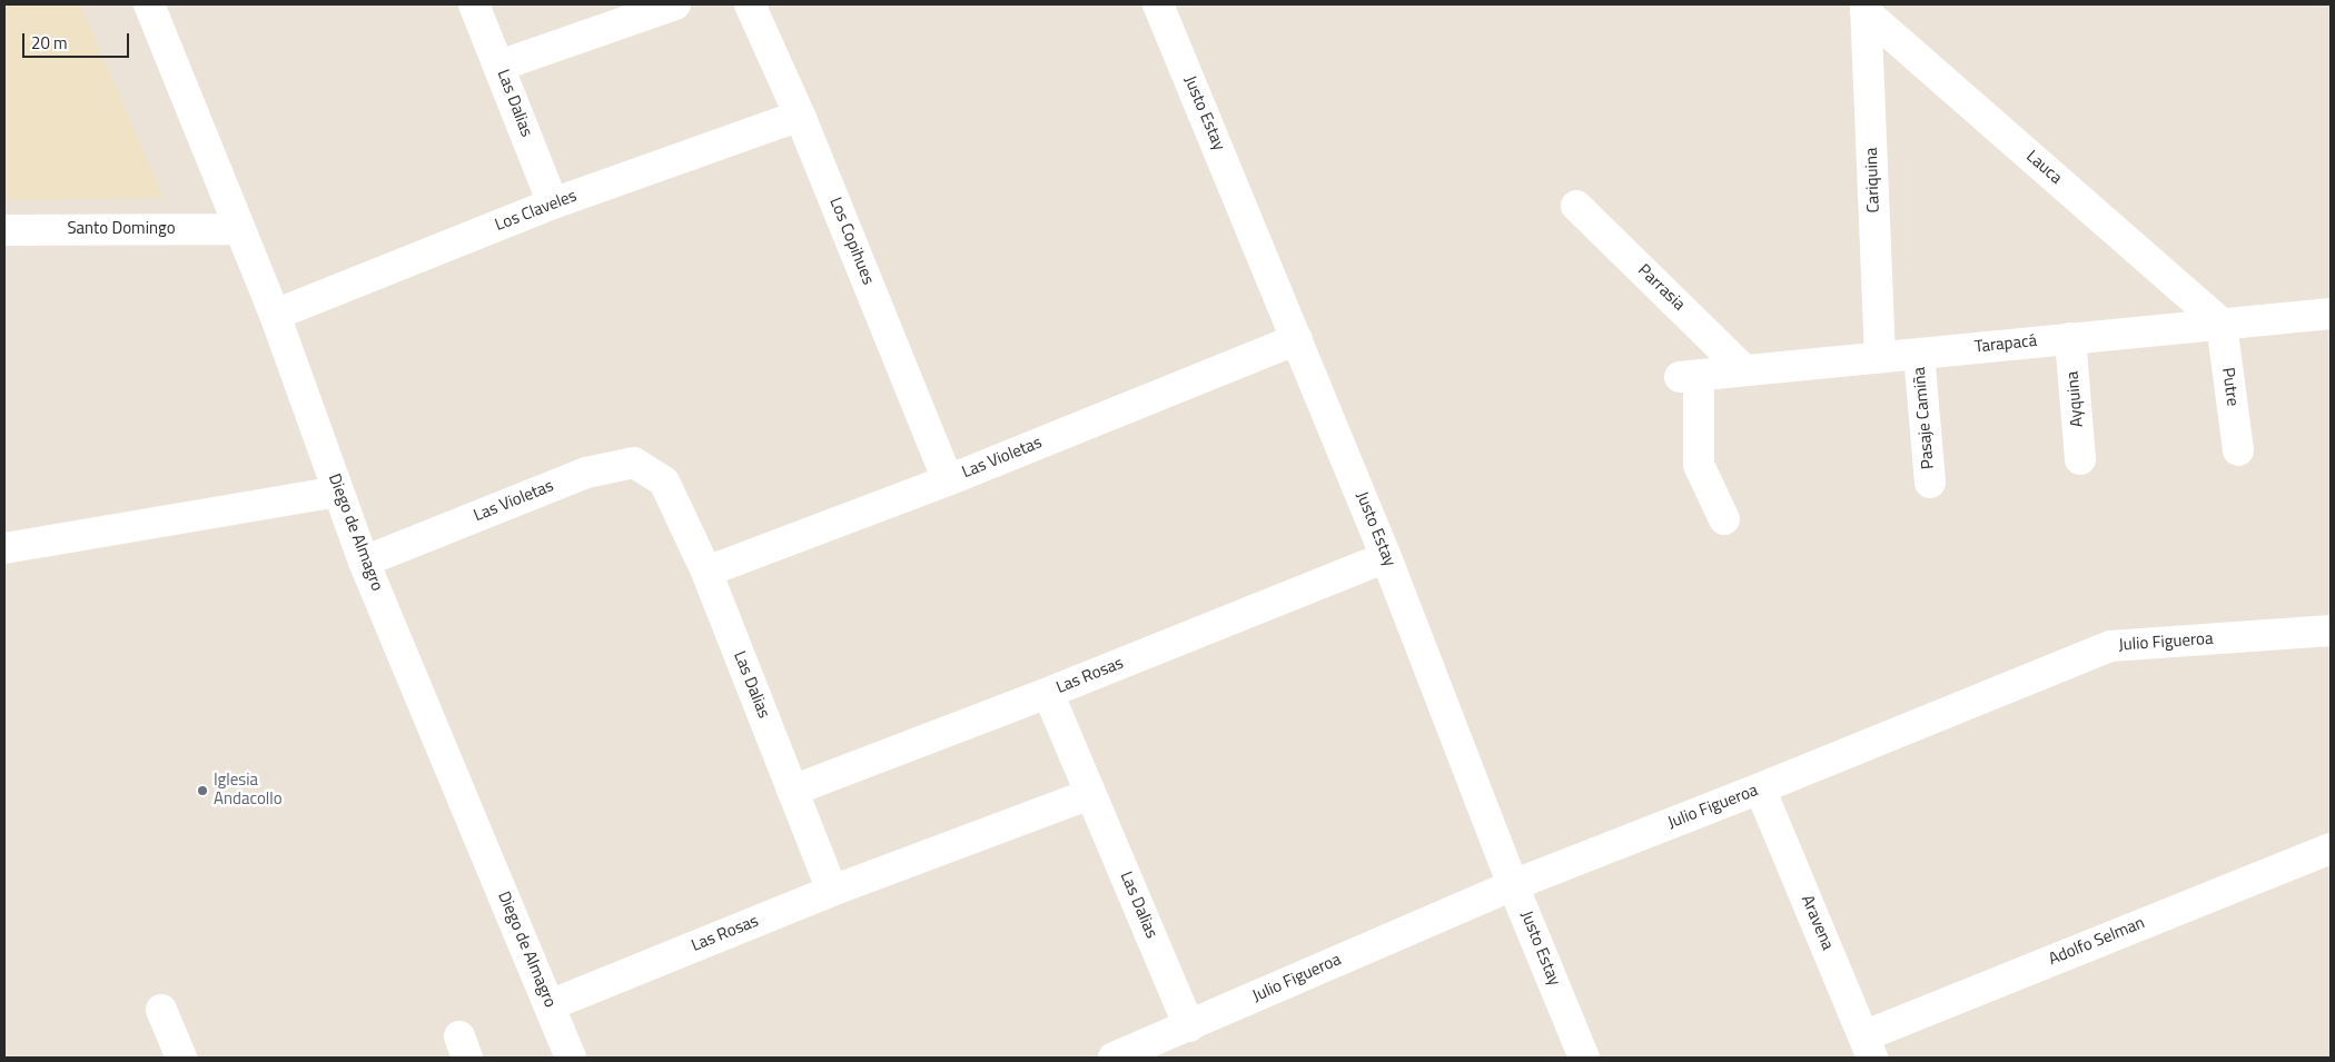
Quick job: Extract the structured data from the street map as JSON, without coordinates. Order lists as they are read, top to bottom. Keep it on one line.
{"streets":{"street":["Las Dalias","Justo Estay","Lauca","Cariquina","Los Claveles","Santo Domingo","Los Copihues","Parrasia","Tarapacá","Putre","Ayquina","Pasaje Camiña","Las Violetas","Diego de Almagro","Julio Figueroa","Las Rosas","Aravena","Adolfo Selman"]},"crossings":[["Las Dalias","Los Claveles"],["Las Dalias","Las Violetas"],["Las Dalias","Julio Figueroa"],["Las Dalias","Las Rosas"],["Justo Estay","Las Violetas"],["Justo Estay","Julio Figueroa"],["Justo Estay","Las Rosas"],["Lauca","Cariquina"],["Lauca","Tarapacá"],["Lauca","Putre"],["Cariquina","Tarapacá"],["Los Claveles","Los Copihues"],["Los Claveles","Diego de Almagro"],["Santo Domingo","Diego de Almagro"],["Los Copihues","Las Violetas"],["Parrasia","Tarapacá"],["Tarapacá","Putre"],["Tarapacá","Ayquina"],["Tarapacá","Pasaje Camiña"],["Las Violetas","Diego de Almagro"],["Diego de Almagro","Las Rosas"],["Julio Figueroa","Aravena"],["Aravena","Adolfo Selman"]],"places":["Iglesia Andacollo"],"scale_bar":"20 m"}
